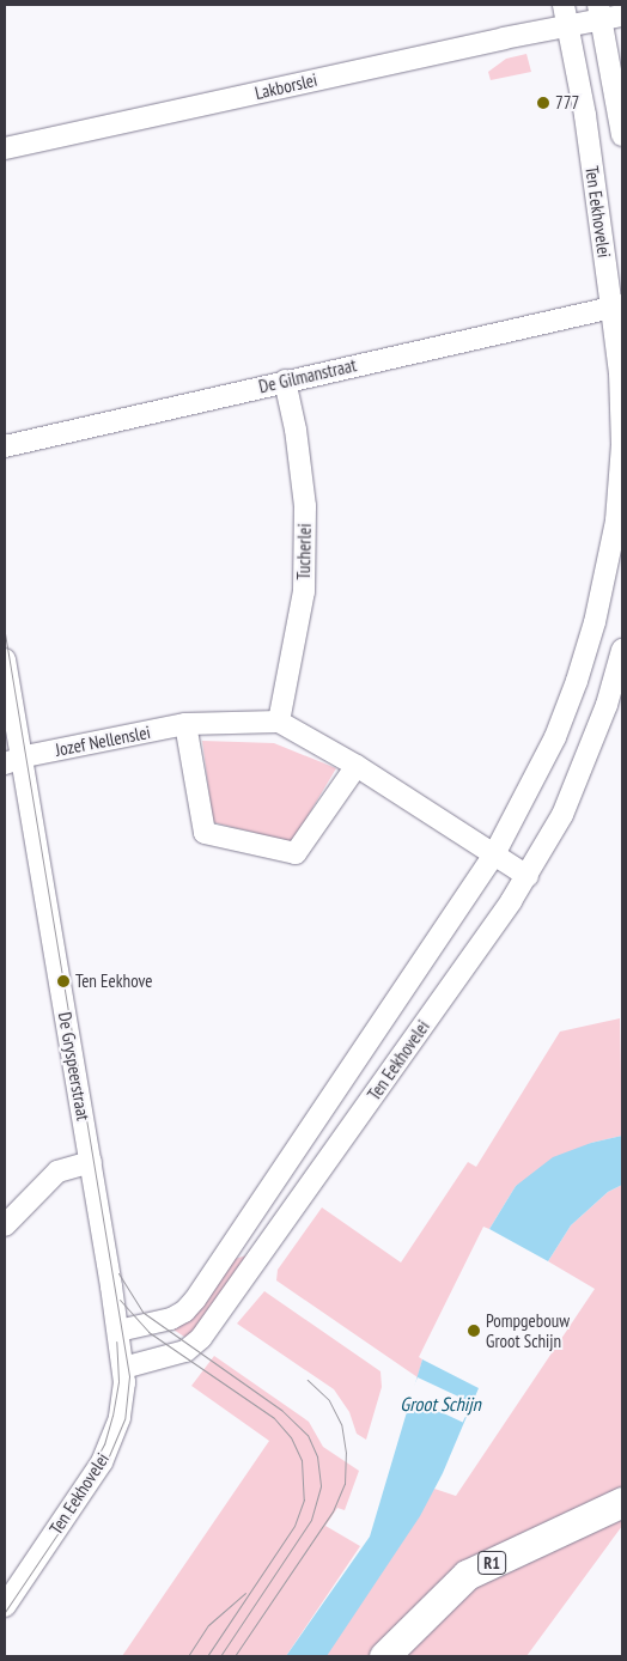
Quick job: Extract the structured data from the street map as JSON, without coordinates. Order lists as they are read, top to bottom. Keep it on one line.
{"streets":{"highway":["R1"],"street":["Lakborslei","Ten Eekhovelei","De Gilmanstraat","Tucherlei","Jozef Nellenslei","De Gryspeerstraat"]},"crossings":[["Lakborslei","Ten Eekhovelei"],["Ten Eekhovelei","De Gilmanstraat"],["Ten Eekhovelei","De Gryspeerstraat"],["De Gilmanstraat","Tucherlei"],["Tucherlei","Jozef Nellenslei"],["Jozef Nellenslei","De Gryspeerstraat"]],"water":["Groot Schijn"],"places":["777","Ten Eekhove","Pompgebouw Groot Schijn"]}
